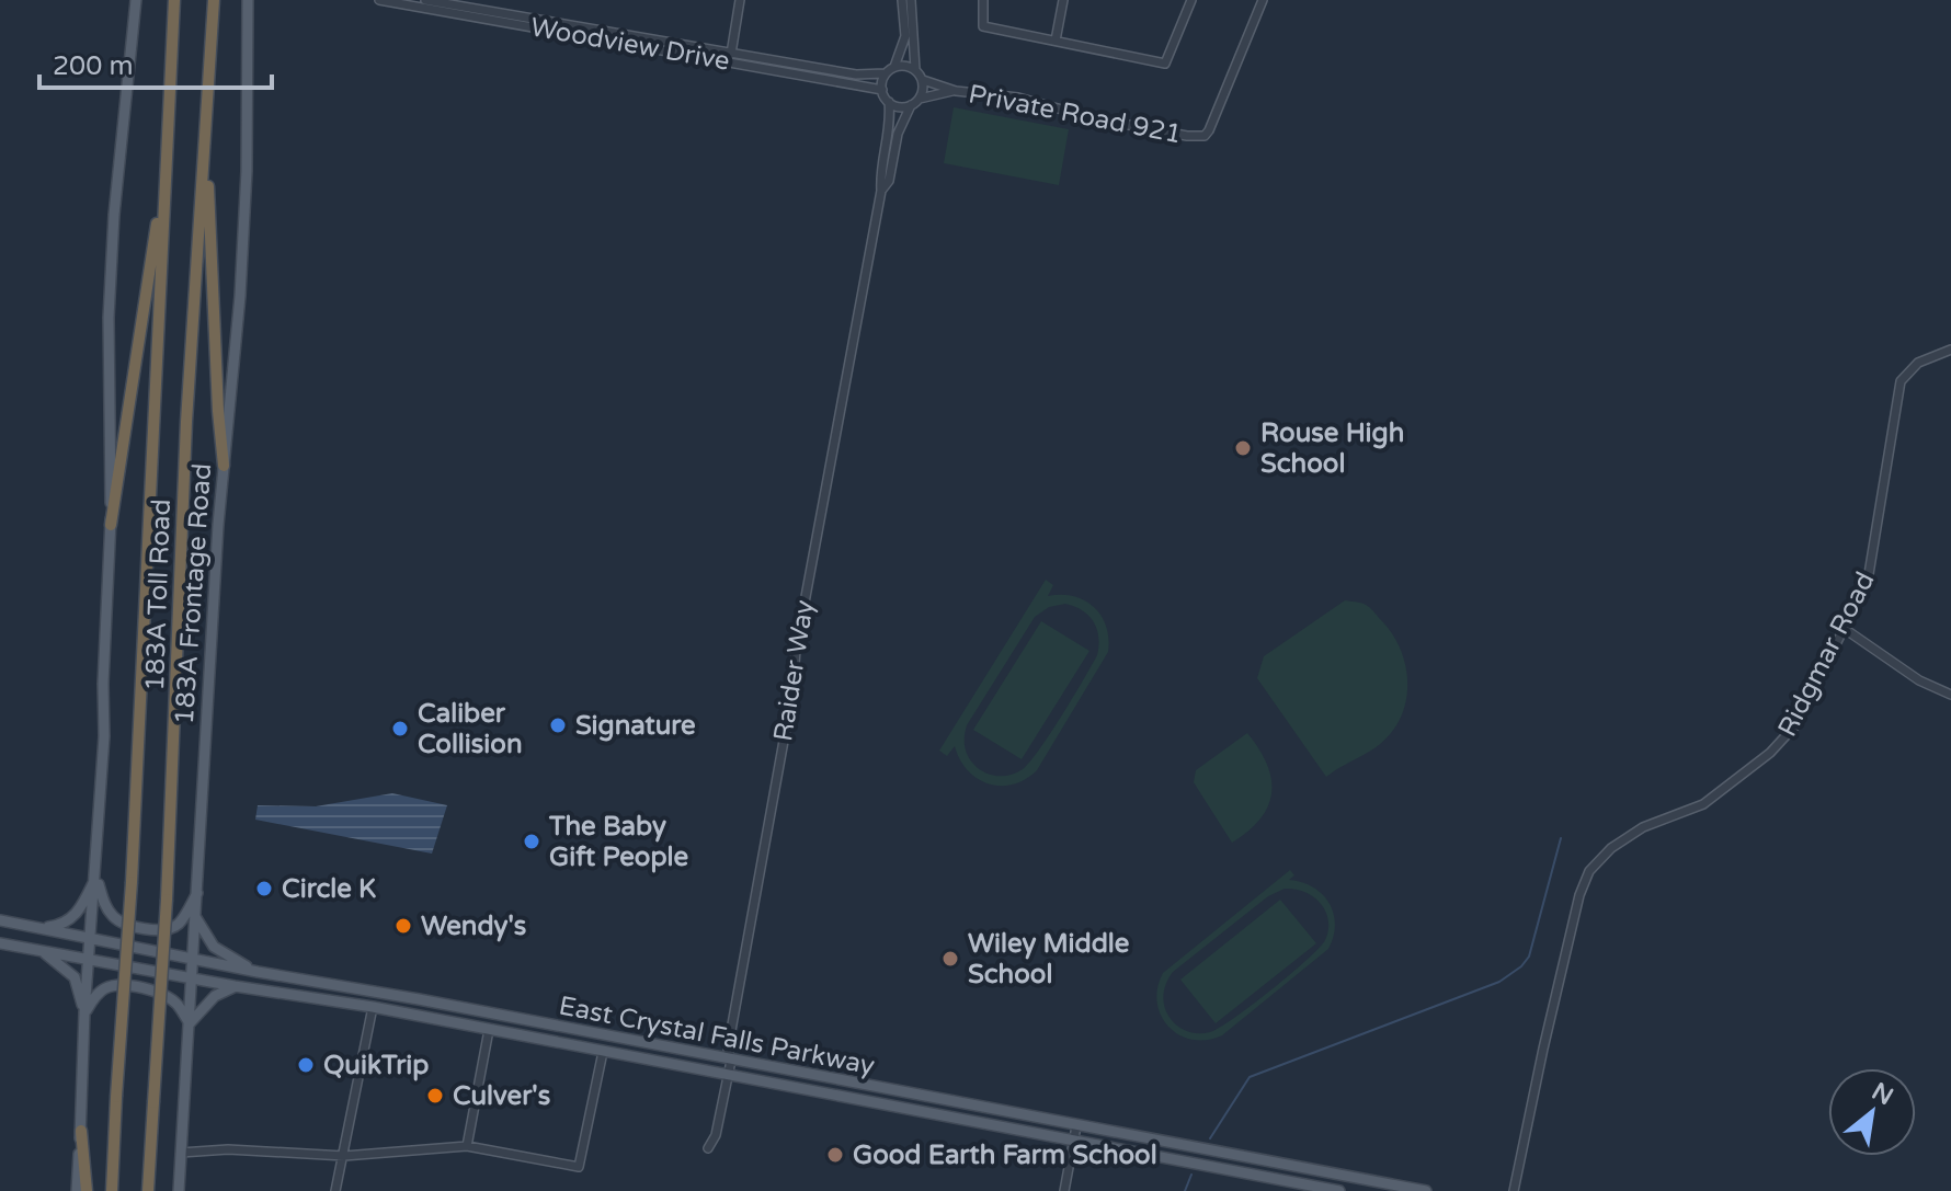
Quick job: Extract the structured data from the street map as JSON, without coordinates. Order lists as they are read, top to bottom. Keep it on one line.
{"streets":{"highway":["183A Toll Road"],"main road":["183A Frontage Road","East Crystal Falls Parkway"],"street":["Woodview Drive","Private Road 921","Ridgmar Road","Raider Way"]},"crossings":[["Woodview Drive","Private Road 921"],["Woodview Drive","Raider Way"],["Private Road 921","Raider Way"],["183A Frontage Road","East Crystal Falls Parkway"],["Raider Way","East Crystal Falls Parkway"]],"places":["Rouse High School","Signature","Caliber Collision","The Baby Gift People","Circle K","Wendy's","Wiley Middle School","QuikTrip","Culver's","Good Earth Farm School"],"scale_bar":"200 m","north":"top right"}
